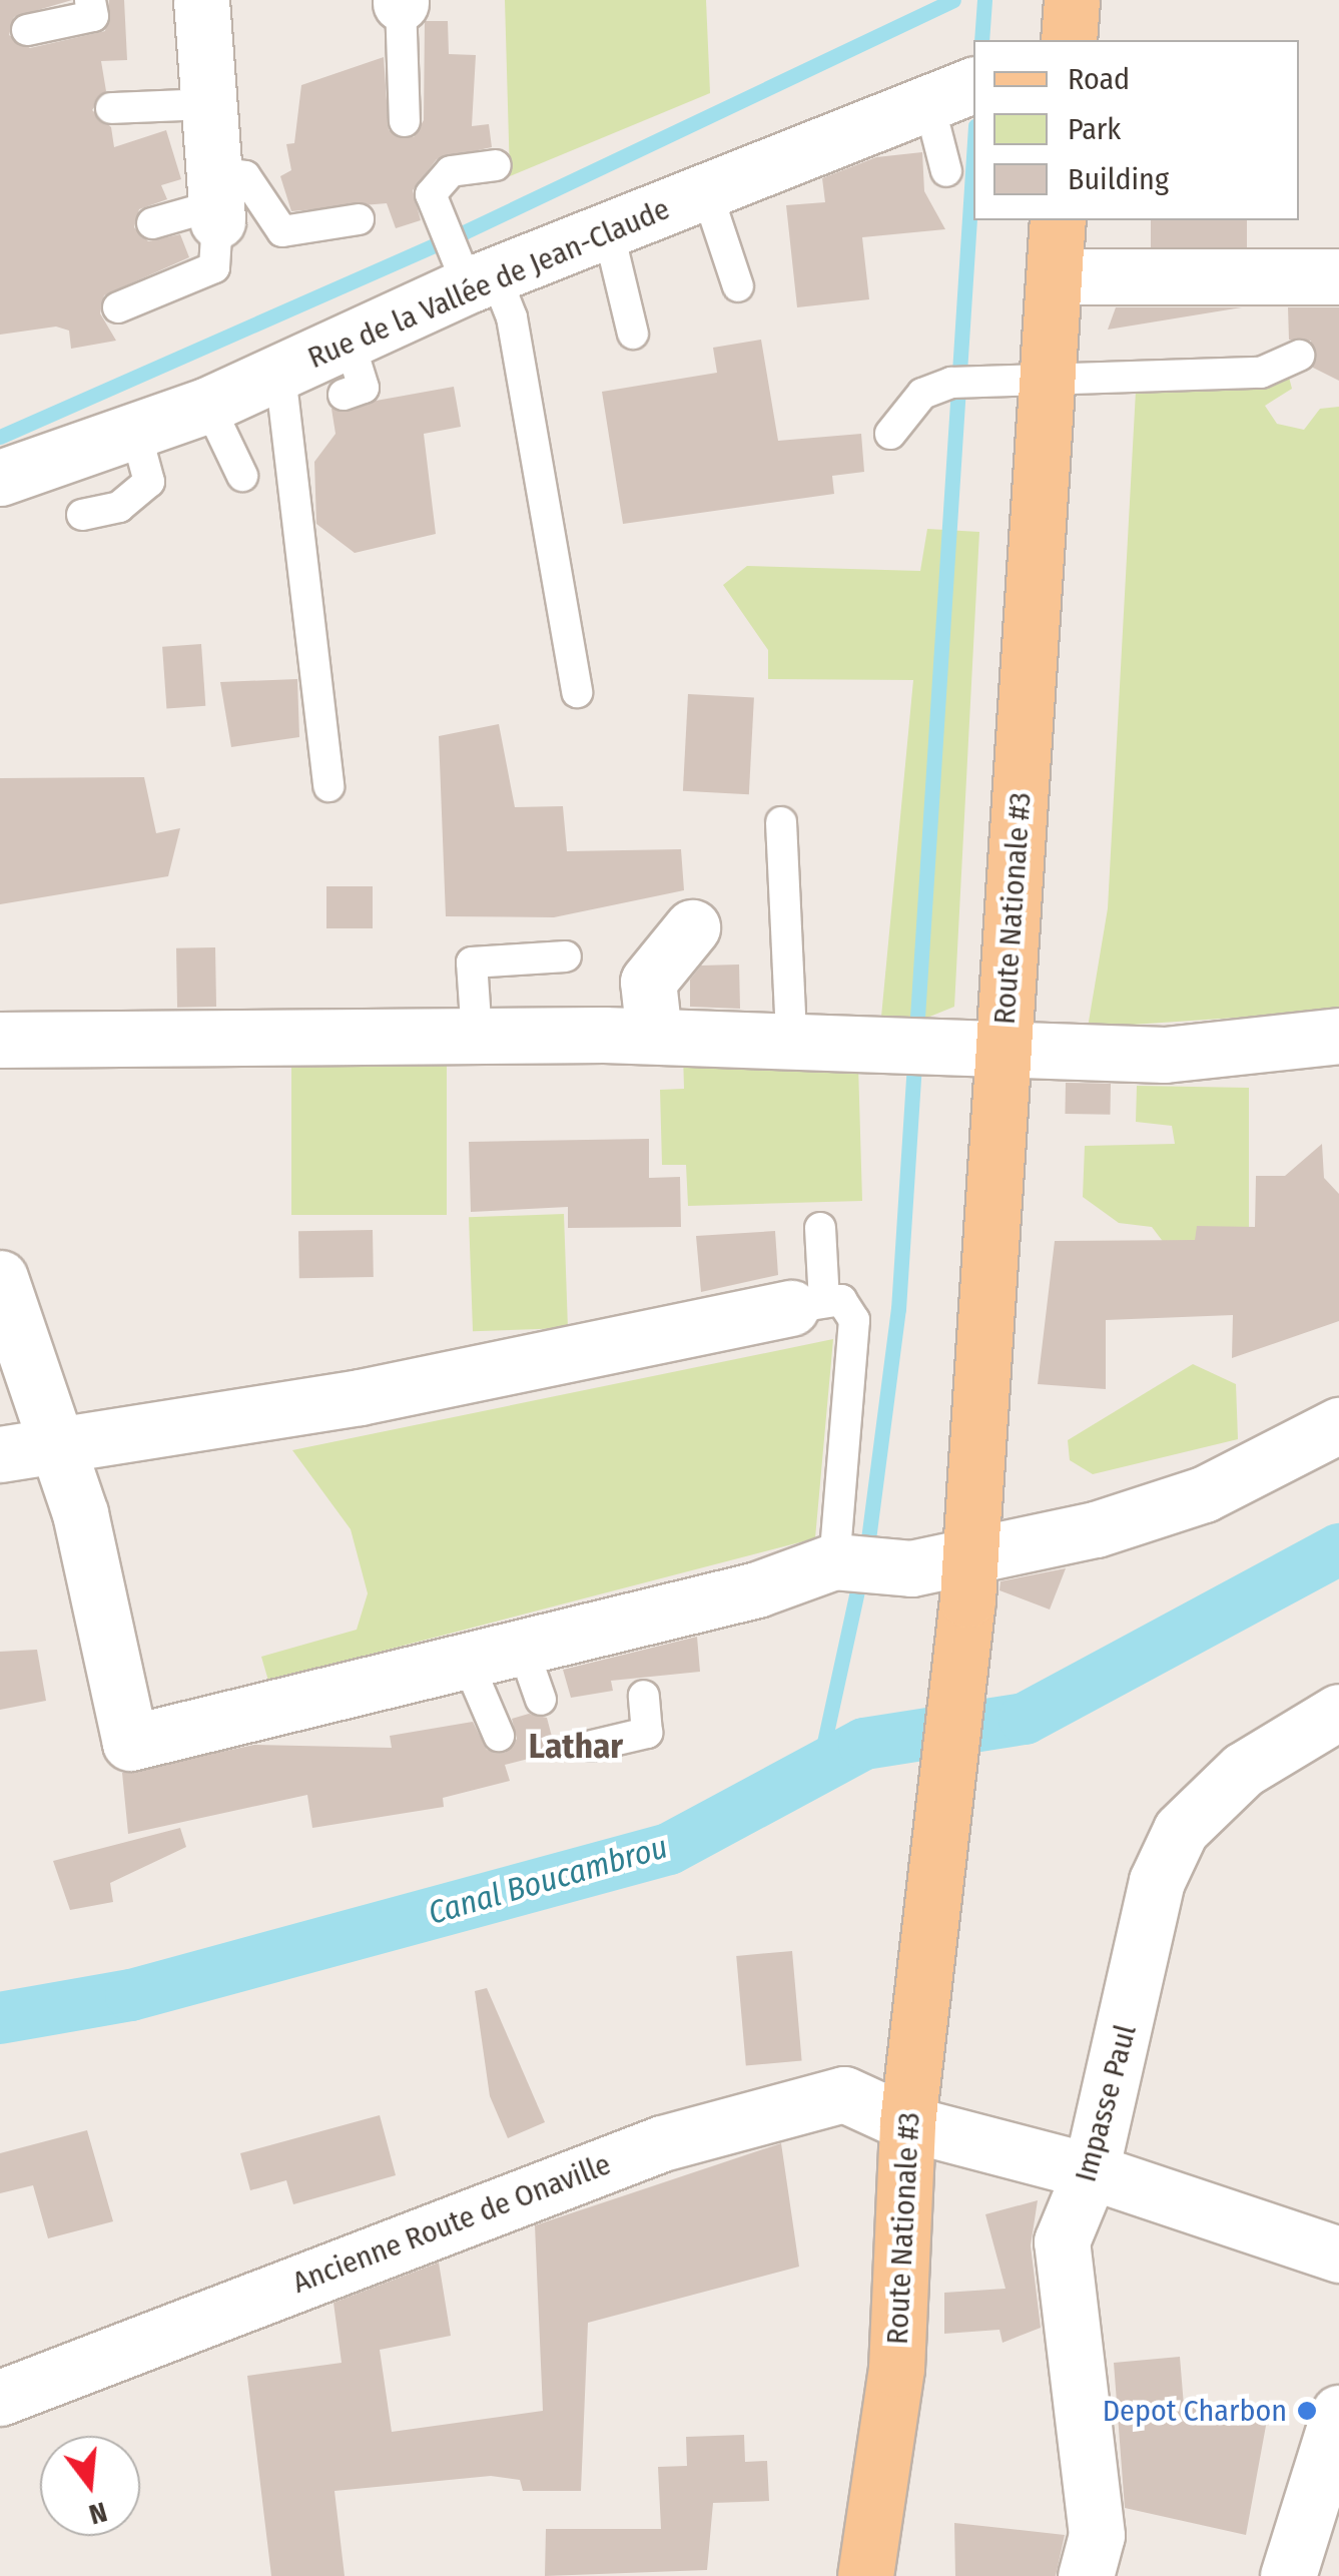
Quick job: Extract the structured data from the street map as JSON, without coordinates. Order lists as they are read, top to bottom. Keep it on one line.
{"streets":{"main road":["Route Nationale #3"],"street":["Rue de la Vallée de Jean-Claude","Impasse Paul","Ancienne Route de Onaville"]},"crossings":[["Route Nationale #3","Ancienne Route de Onaville"],["Impasse Paul","Ancienne Route de Onaville"]],"districts":["Lathar"],"water":["Canal Boucambrou"],"places":["Depot Charbon"],"legend":["Road","Park","Building"],"north":"bottom"}
